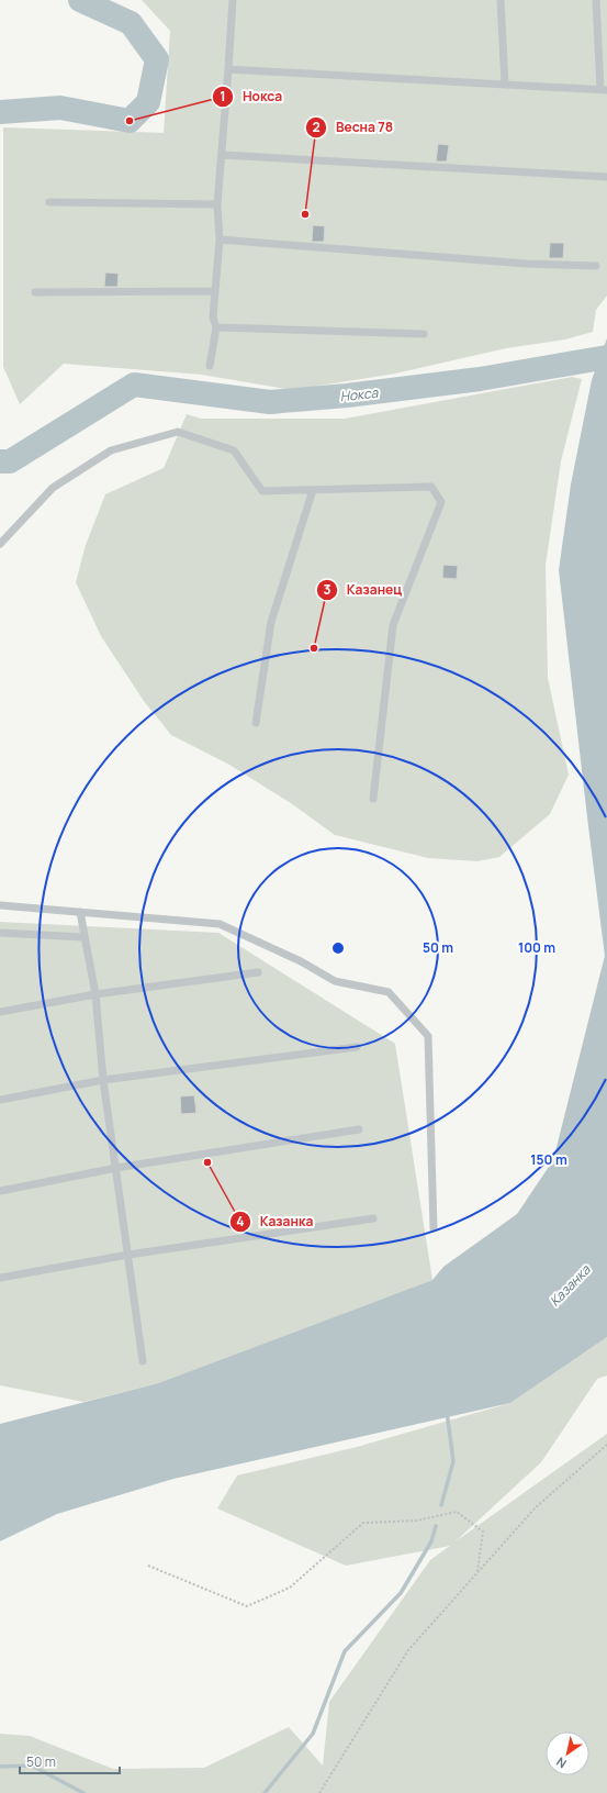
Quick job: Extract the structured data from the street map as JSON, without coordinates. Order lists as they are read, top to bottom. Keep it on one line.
{"water":["Нокса","Казанка"],"places":["Нокса","Весна 78","Казанец","Казанка"],"scale_bar":"50 m","north":"bottom left","rings":["50 m","100 m","150 m"]}
